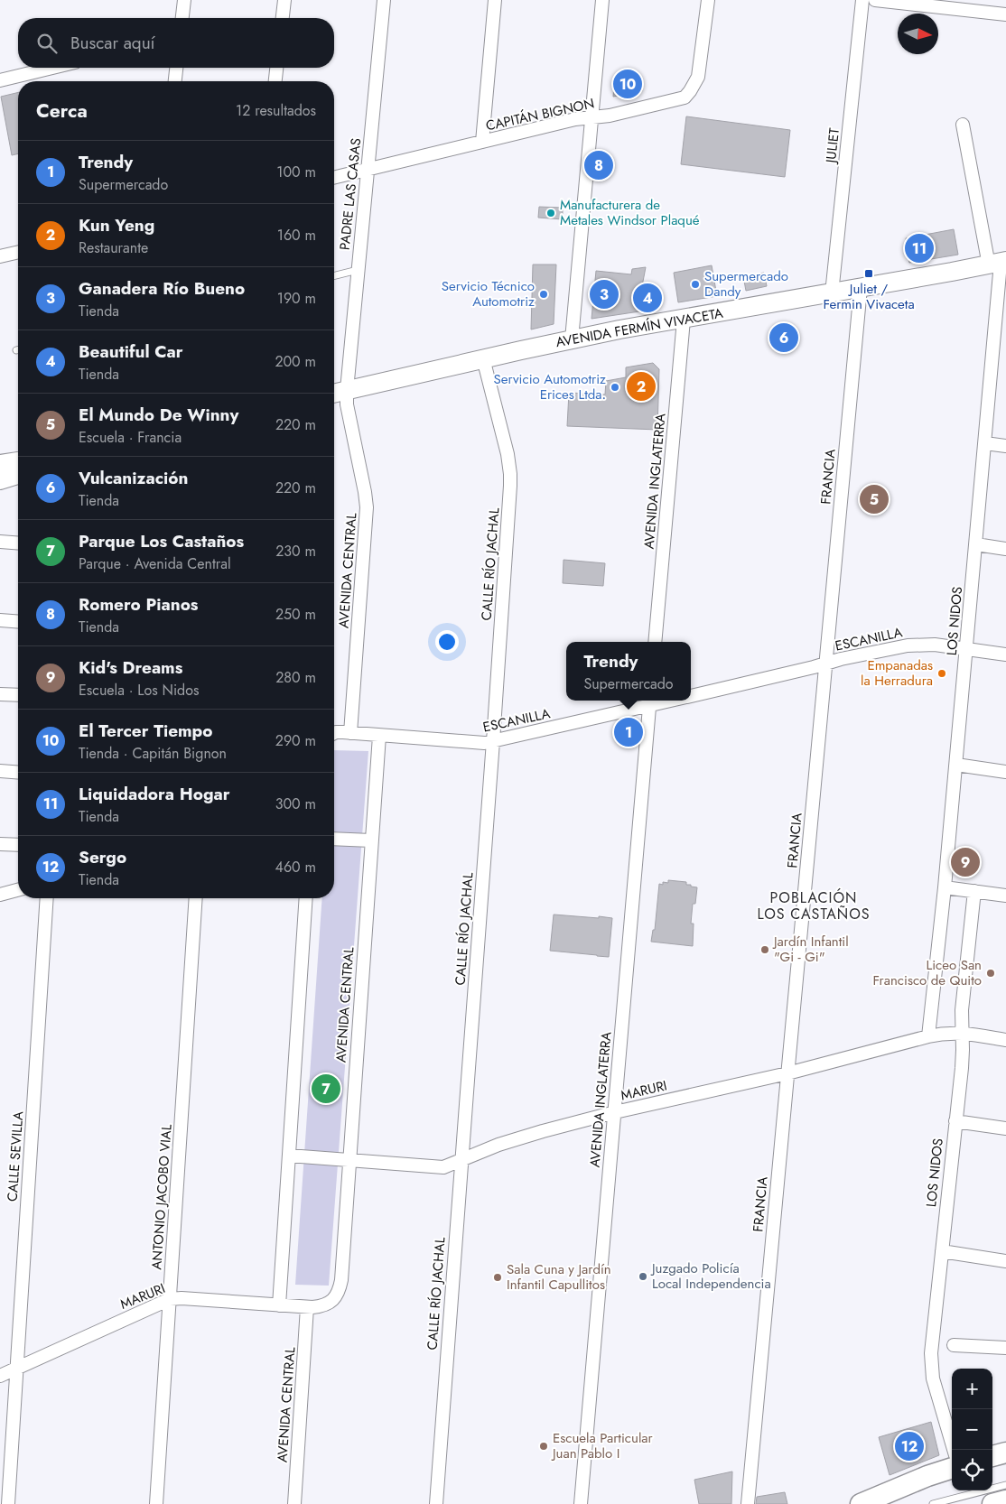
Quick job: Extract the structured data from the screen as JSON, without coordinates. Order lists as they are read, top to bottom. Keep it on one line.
{"streets":{"main road":["AVENIDA FERMÍN VIVACETA"],"street":["CAPITÁN BIGNON","JULIET","PADRE LAS CASAS","FRANCIA","AVENIDA INGLATERRA","CALLE RÍO JACHAL","AVENIDA CENTRAL","LOS NIDOS","ESCANILLA","MARURI","CALLE SEVILLA","ANTONIO JACOBO VIAL"]},"crossings":[["CAPITÁN BIGNON","PADRE LAS CASAS"],["JULIET","AVENIDA FERMÍN VIVACETA"],["PADRE LAS CASAS","AVENIDA FERMÍN VIVACETA"],["PADRE LAS CASAS","AVENIDA CENTRAL"],["AVENIDA FERMÍN VIVACETA","FRANCIA"],["AVENIDA FERMÍN VIVACETA","AVENIDA INGLATERRA"],["AVENIDA FERMÍN VIVACETA","CALLE RÍO JACHAL"],["AVENIDA FERMÍN VIVACETA","AVENIDA CENTRAL"],["AVENIDA FERMÍN VIVACETA","LOS NIDOS"],["FRANCIA","ESCANILLA"],["FRANCIA","MARURI"],["AVENIDA INGLATERRA","ESCANILLA"],["AVENIDA INGLATERRA","MARURI"],["CALLE RÍO JACHAL","ESCANILLA"],["CALLE RÍO JACHAL","MARURI"],["AVENIDA CENTRAL","ESCANILLA"],["AVENIDA CENTRAL","MARURI"],["LOS NIDOS","ESCANILLA"],["LOS NIDOS","MARURI"],["MARURI","CALLE SEVILLA"],["MARURI","ANTONIO JACOBO VIAL"]],"districts":["POBLACIÓN LOS CASTAÑOS"],"places":{"other":["Manufacturera de Metales Windsor Plaqué","Supermercado Dandy","Servicio Técnico Automotriz","Servicio Automotriz Erices Ltda.","Empanadas la Herradura","Jardín Infantil \"Gi - Gi\"","Liceo San Francisco de Quito","Juzgado Policía Local Independencia","Sala Cuna y Jardín Infantil Capullitos","Escuela Particular Juan Pablo I"],"transit":["Juliet / Fermin Vivaceta"]},"north":"right","page":{"search":"Buscar aquí","pins":["10","8","11","3","4","6","2","5","1","9","7","12"],"heading":["Cerca","12 resultados"],"list":[{"mark":"1","name":"Trendy","note":"Supermercado","value":"100 m"},{"mark":"2","name":"Kun Yeng","note":"Restaurante","value":"160 m"},{"mark":"3","name":"Ganadera Río Bueno","note":"Tienda","value":"190 m"},{"mark":"4","name":"Beautiful Car","note":"Tienda","value":"200 m"},{"mark":"5","name":"El Mundo De Winny","note":"Escuela · Francia","value":"220 m"},{"mark":"6","name":"Vulcanización","note":"Tienda","value":"220 m"},{"mark":"7","name":"Parque Los Castaños","note":"Parque · Avenida Central","value":"230 m"},{"mark":"8","name":"Romero Pianos","note":"Tienda","value":"250 m"},{"mark":"9","name":"Kid's Dreams","note":"Escuela · Los Nidos","value":"280 m"},{"mark":"10","name":"El Tercer Tiempo","note":"Tienda · Capitán Bignon","value":"290 m"},{"mark":"11","name":"Liquidadora Hogar","note":"Tienda","value":"300 m"},{"mark":"12","name":"Sergo","note":"Tienda","value":"460 m"}],"popup":["Trendy","Supermercado"],"map_buttons":["+","−"]}}
